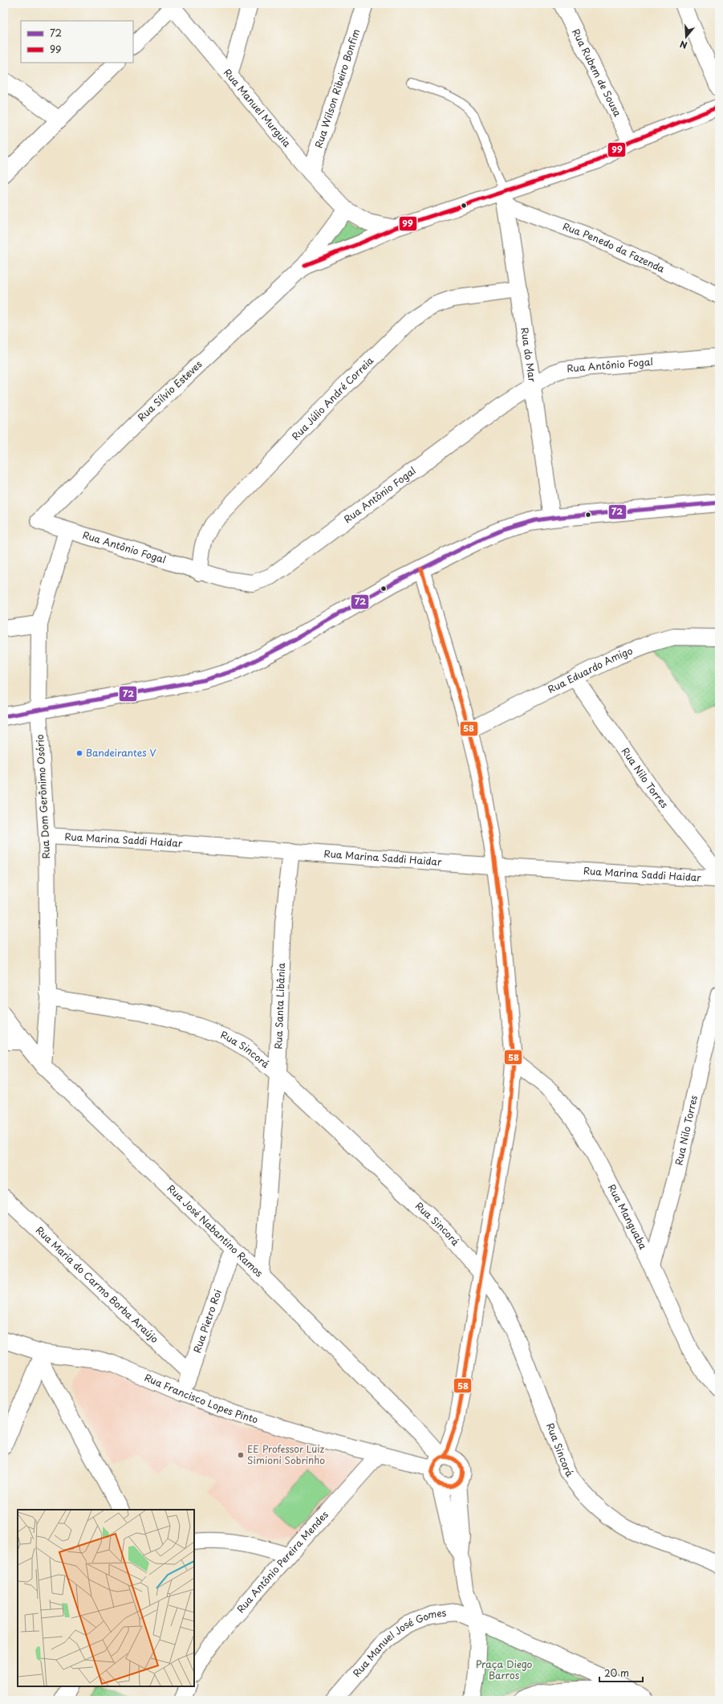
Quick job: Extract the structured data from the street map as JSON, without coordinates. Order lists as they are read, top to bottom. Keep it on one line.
{"streets":{"street":["Rua Rubem de Sousa","Rua Wilson Ribeiro Bonfim","Rua Manuel Murguia","Rua Penedo da Fazenda","Rua do Mar","Rua Antônio Fogal","Rua Sílvio Esteves","Rua Júlio André Correia","Rua Eduardo Amigo","Rua Nilo Torres","Rua Dom Gerônimo Osório","Rua Marina Saddi Haidar","Rua Santa Libânia","Rua Sincorá","Rua Manguaba","Rua José Nabantino Ramos","Rua Maria do Carmo Borba Araújo","Rua Pietro Roi","Rua Francisco Lopes Pinto","Rua Antônio Pereira Mendes","Rua Manuel José Gomes"]},"crossings":[["Rua Wilson Ribeiro Bonfim","Rua Manuel Murguia"],["Rua Penedo da Fazenda","Rua do Mar"],["Rua do Mar","Rua Antônio Fogal"],["Rua do Mar","Rua Júlio André Correia"],["Rua Antônio Fogal","Rua Sílvio Esteves"],["Rua Antônio Fogal","Rua Júlio André Correia"],["Rua Antônio Fogal","Rua Dom Gerônimo Osório"],["Rua Eduardo Amigo","Rua Nilo Torres"],["Rua Nilo Torres","Rua Manguaba"],["Rua Dom Gerônimo Osório","Rua Marina Saddi Haidar"],["Rua Dom Gerônimo Osório","Rua Sincorá"],["Rua Dom Gerônimo Osório","Rua José Nabantino Ramos"],["Rua Marina Saddi Haidar","Rua Santa Libânia"],["Rua Santa Libânia","Rua Sincorá"],["Rua Santa Libânia","Rua José Nabantino Ramos"],["Rua José Nabantino Ramos","Rua Pietro Roi"],["Rua José Nabantino Ramos","Rua Francisco Lopes Pinto"],["Rua Maria do Carmo Borba Araújo","Rua Pietro Roi"],["Rua Pietro Roi","Rua Francisco Lopes Pinto"],["Rua Francisco Lopes Pinto","Rua Antônio Pereira Mendes"]],"parks":["Praça Diego Barros"],"places":["Bandeirantes V","EE Professor Luiz Simioni Sobrinho"],"lines":["transit line 99","transit line 72","transit line 58"],"legend":["72","99"],"scale_bar":"20 m","north":"bottom"}
